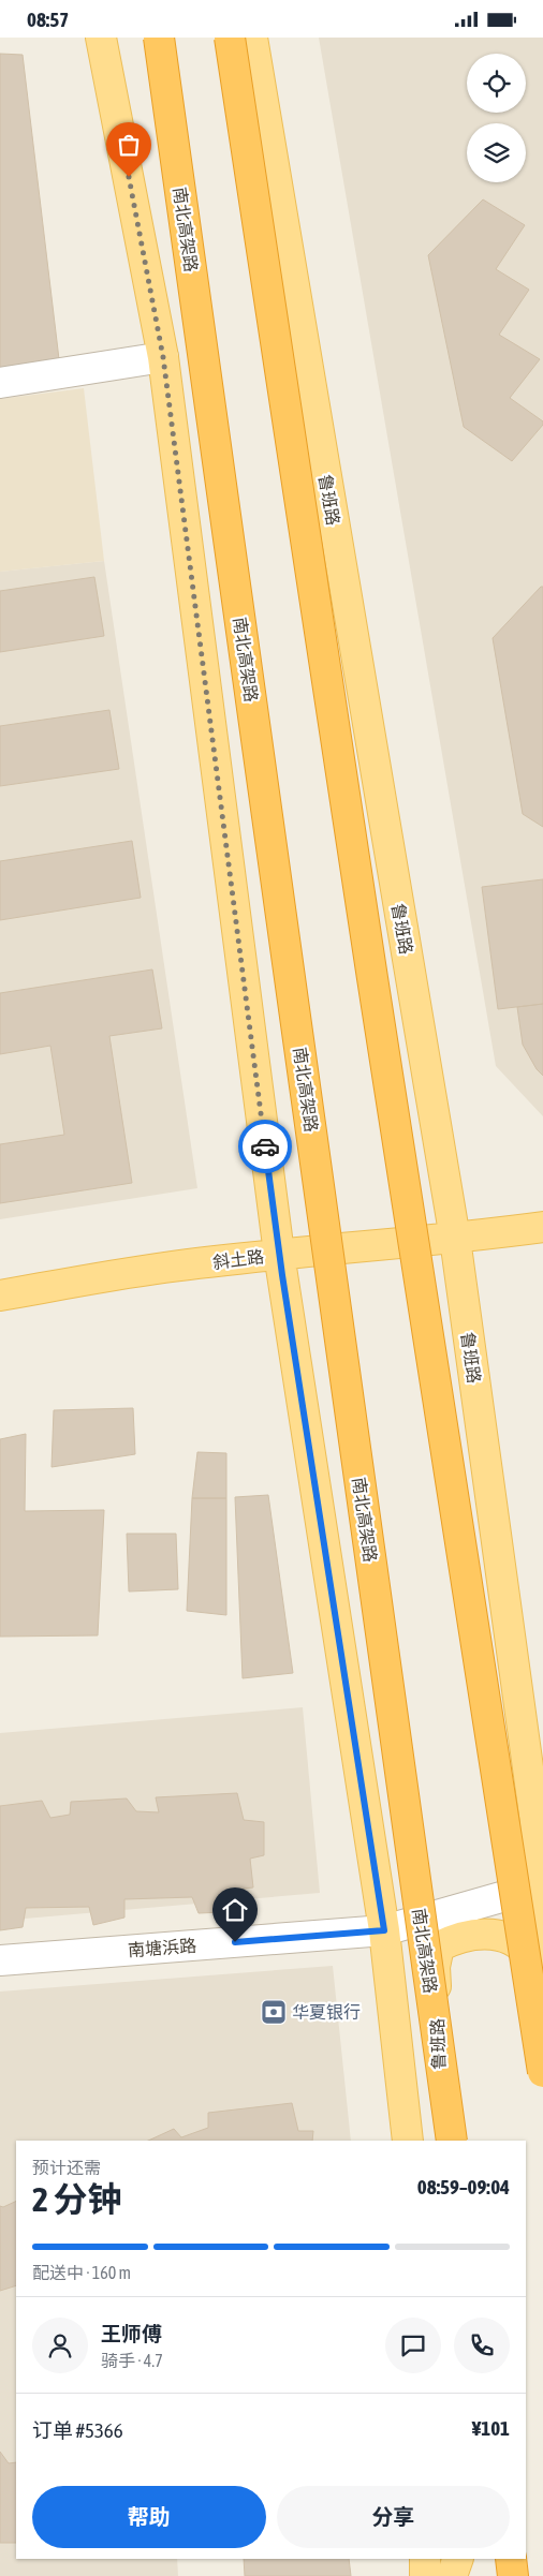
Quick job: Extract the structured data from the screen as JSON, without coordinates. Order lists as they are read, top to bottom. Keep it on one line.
{"streets":{"highway":["南北高架路"],"main road":["鲁班路","斜土路"],"street":["南塘浜路"]},"crossings":[["鲁班路","斜土路"],["鲁班路","南塘浜路"]],"places":{"bank":["华夏银行"]},"page":{"status":"08:57","heading":["2 分钟","预计还需","08:59–09:04"],"panel":["王师傅","骑手 · 4.7","订单 #5366","¥101"],"bar":"配送中 · 160 m","buttons":["帮助","分享"]}}
